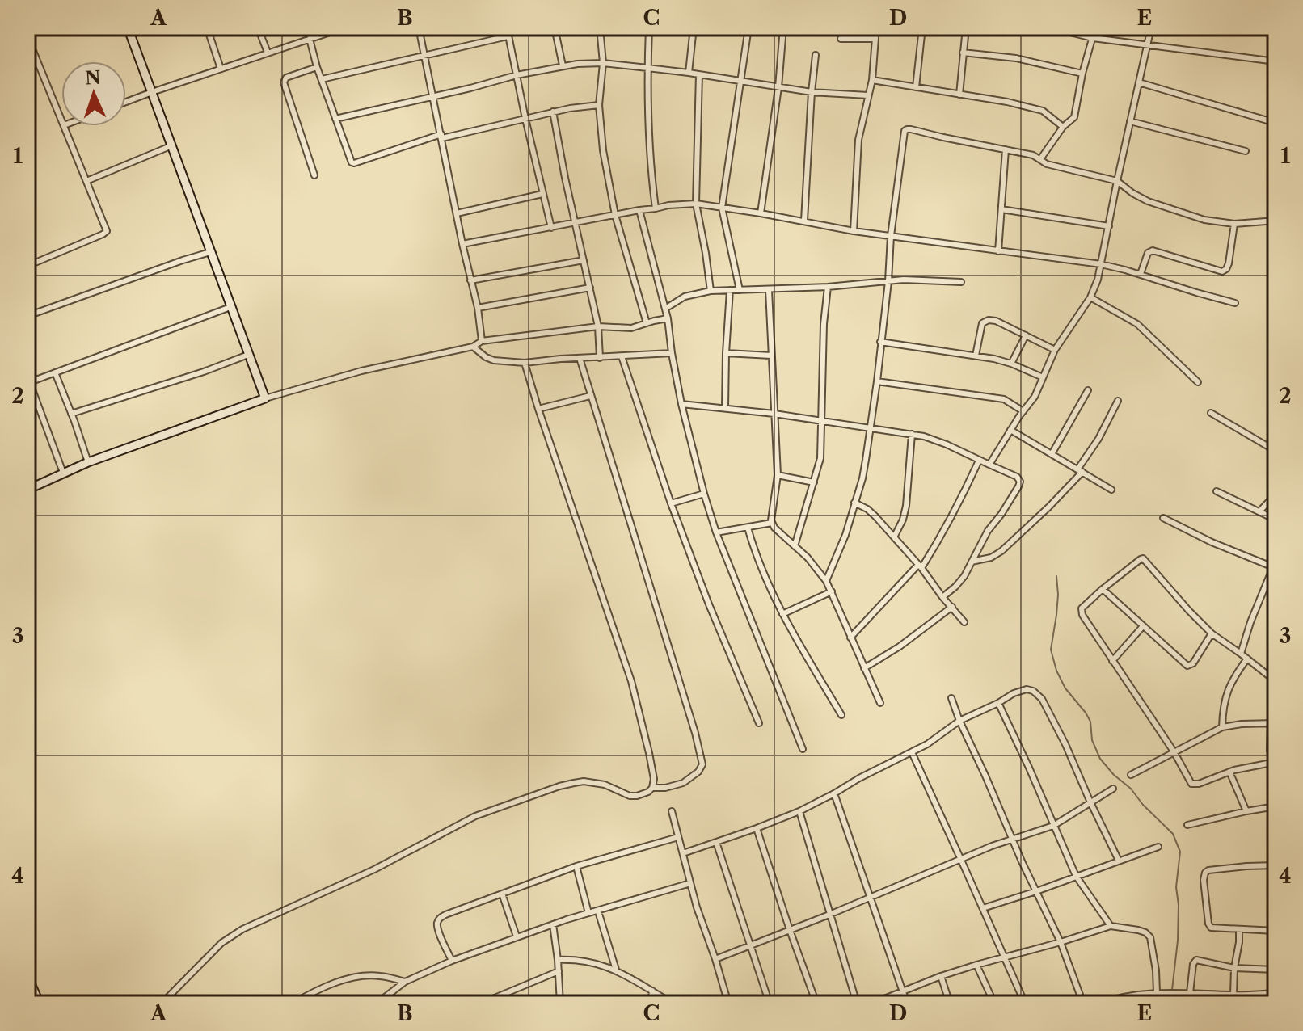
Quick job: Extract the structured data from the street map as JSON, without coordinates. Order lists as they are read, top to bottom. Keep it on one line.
{"north":"top","grid":{"columns":["A","B","C","D","E"],"rows":["1","2","3","4"]}}
